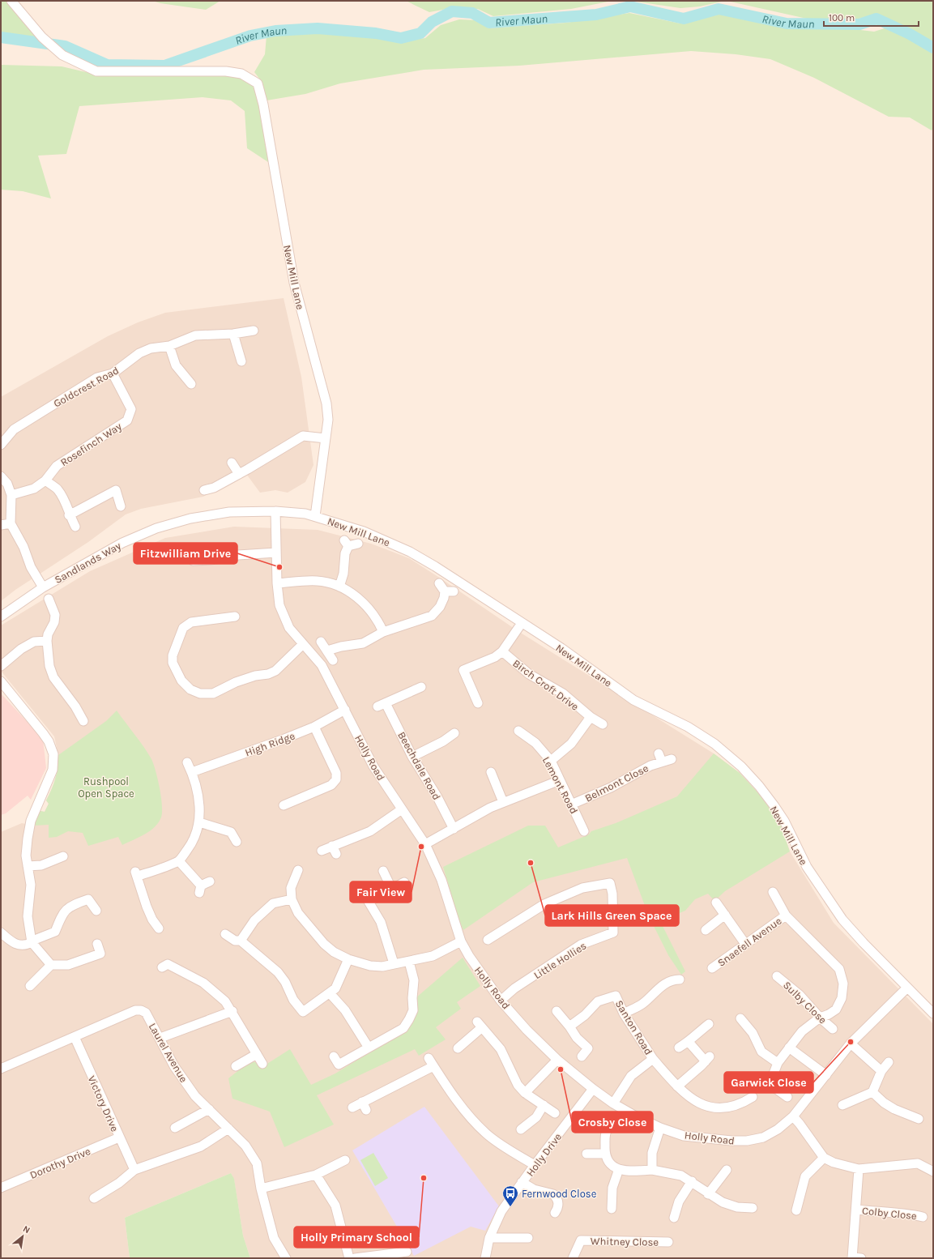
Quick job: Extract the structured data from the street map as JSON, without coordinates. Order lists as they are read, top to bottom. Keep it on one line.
{"streets":{"street":["New Mill Lane","Goldcrest Road","Rosefinch Way","Sandlands Way","Birch Croft Drive","High Ridge","Holly Road","Beechdale Road","Belmont Close","Lemont Road","Snaefell Avenue","Little Hollies","Sulby Close","Santon Road","Laurel Avenue","Victory Drive","Holly Drive","Dorothy Drive","Colby Close","Whitney Close"]},"crossings":[["New Mill Lane","Sandlands Way"],["New Mill Lane","Holly Road"],["Goldcrest Road","Rosefinch Way"],["Sandlands Way","Holly Road"],["Birch Croft Drive","Lemont Road"],["High Ridge","Holly Road"],["Holly Road","Little Hollies"],["Holly Road","Santon Road"],["Holly Road","Holly Drive"],["Belmont Close","Lemont Road"],["Laurel Avenue","Victory Drive"],["Victory Drive","Dorothy Drive"]],"water":["River Maun"],"parks":["Rushpool Open Space"],"places":{"other":["Fitzwilliam Drive","Fair View","Lark Hills Green Space","Garwick Close","Crosby Close","Holly Primary School"],"bus stop":["Fernwood Close"]},"scale_bar":"100 m","north":"top right"}
